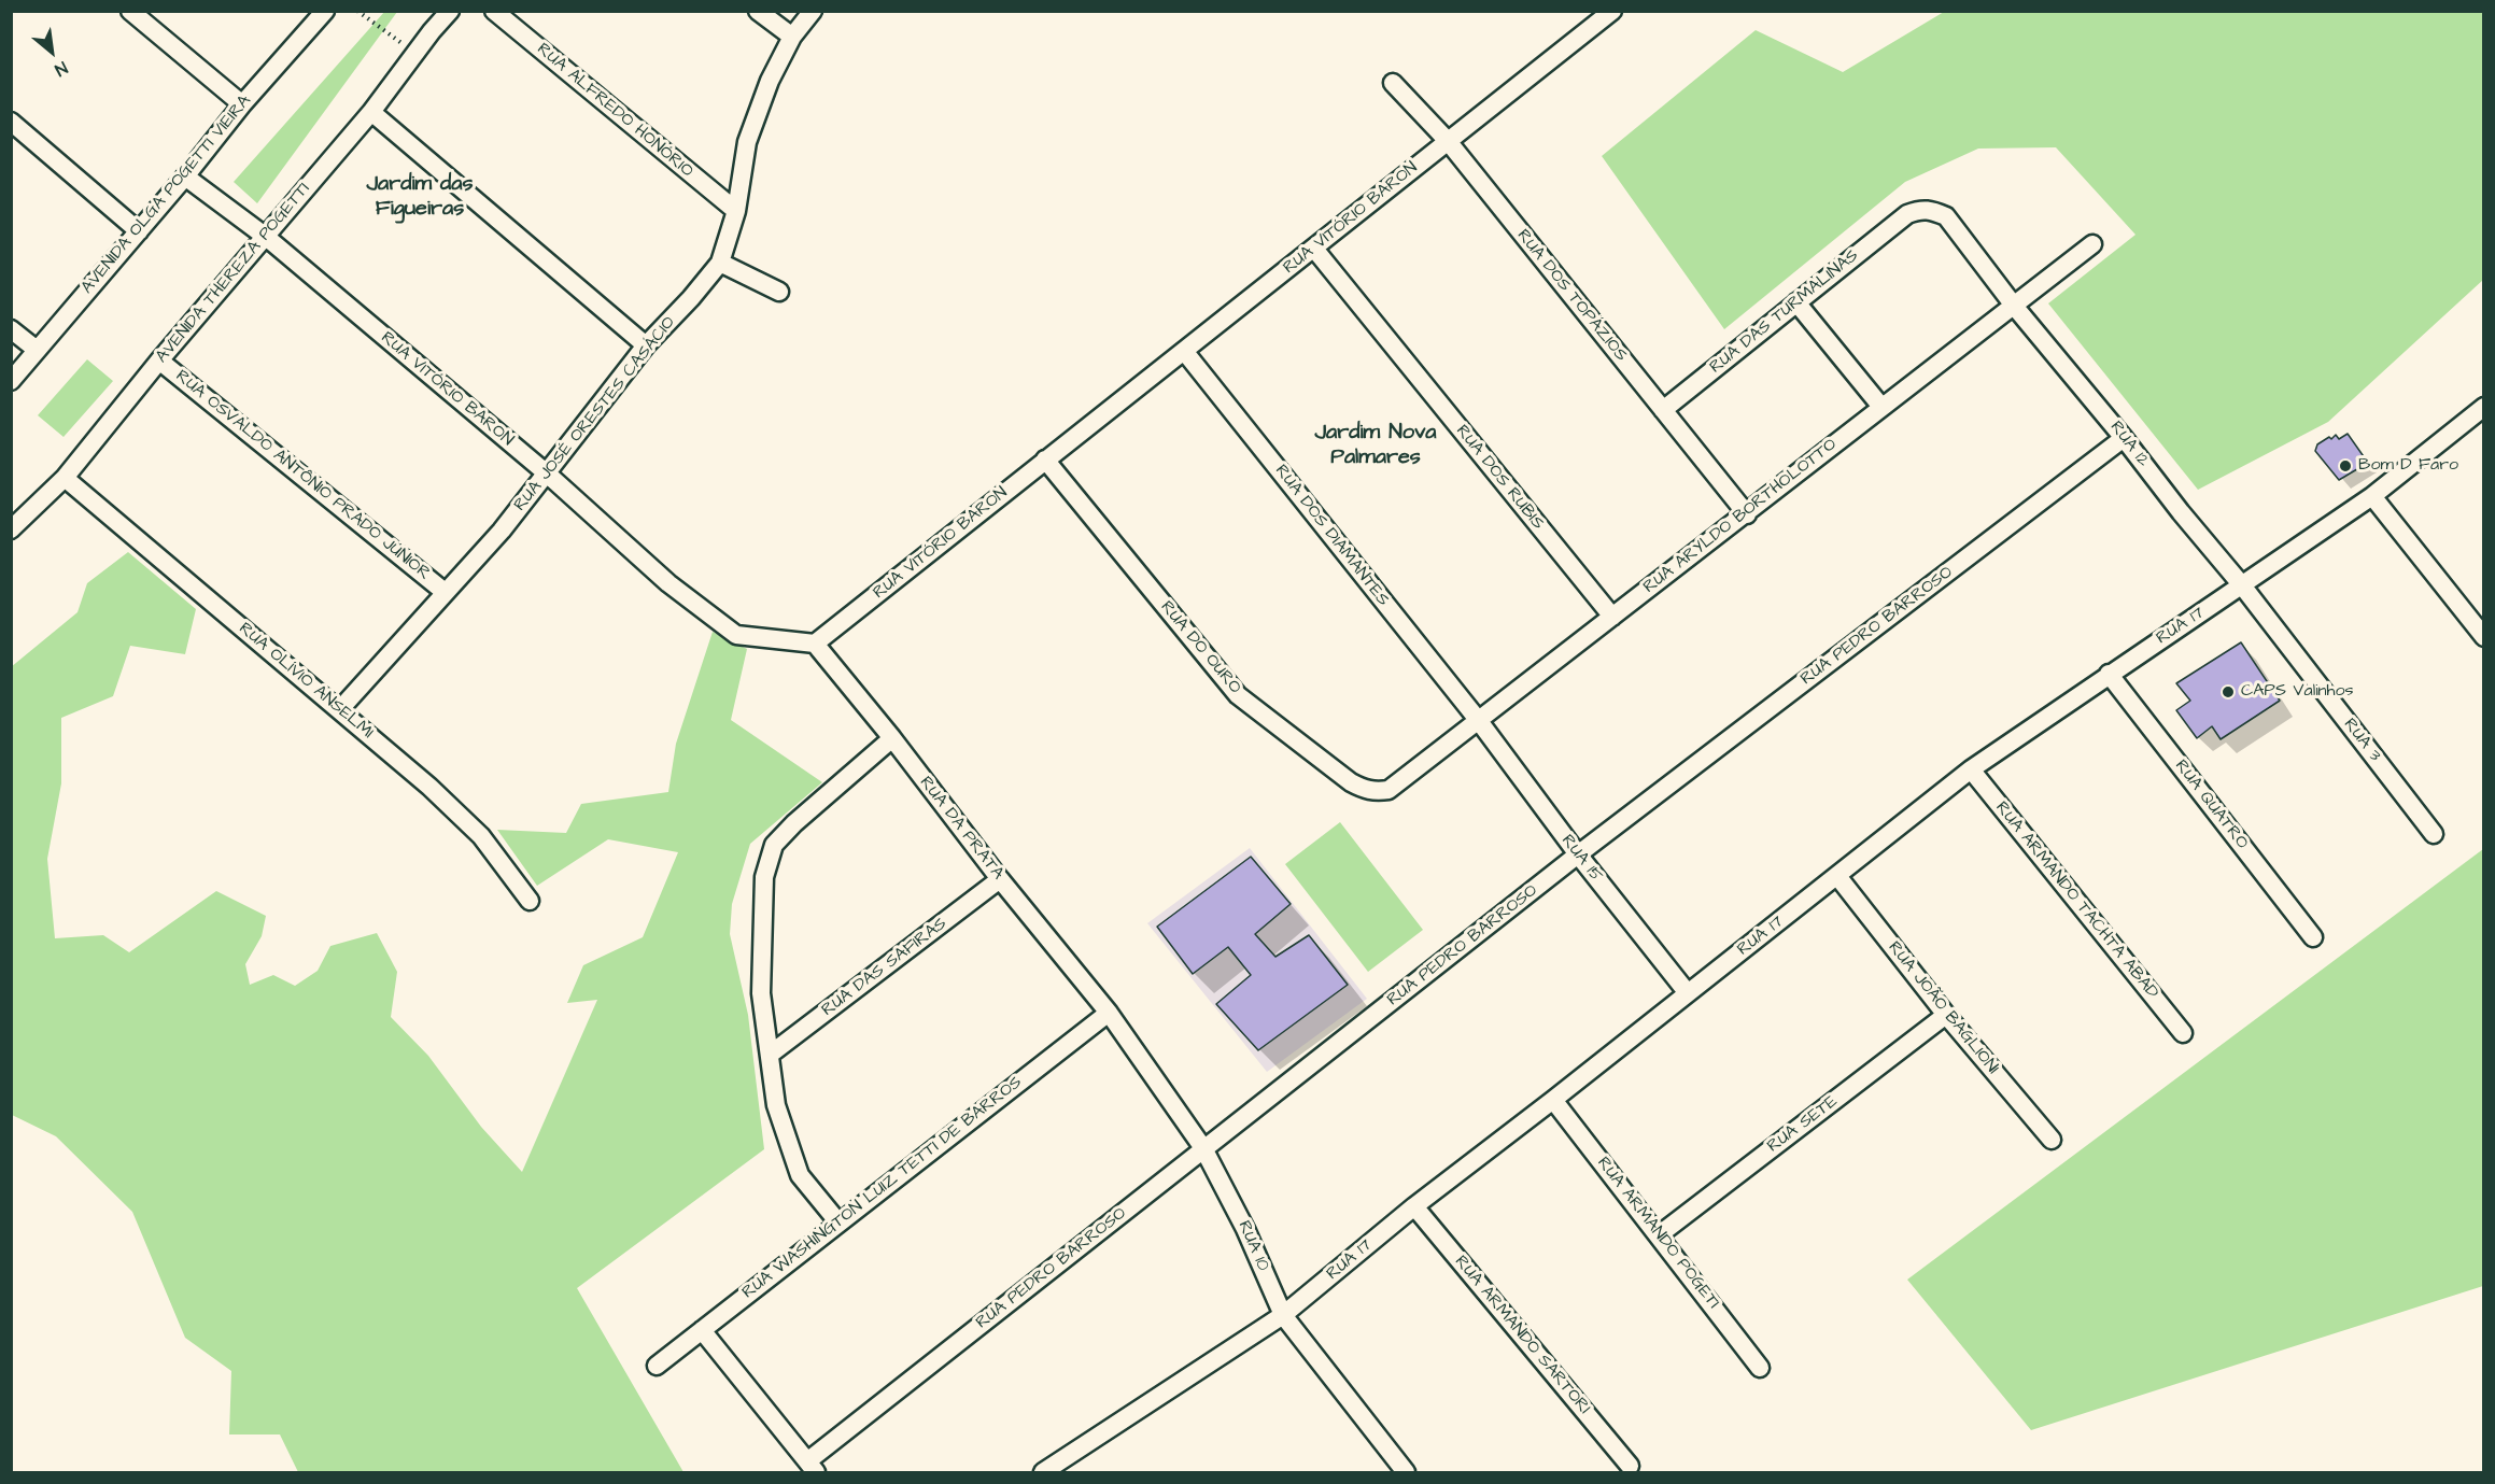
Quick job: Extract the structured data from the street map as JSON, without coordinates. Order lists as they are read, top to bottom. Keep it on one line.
{"streets":{"street":["RUA ALFREDO HONÓRIO","AVENIDA OLGA POGETTI VIEIRA","RUA VITÓRIO BARON","AVENIDA THEREZA POGETTI","RUA DOS TOPÁZIOS","RUA DAS TURMALINAS","RUA JOSÉ ORESTES CASÁCIO","RUA 12","RUA OSVALDO ANTÔNIO PRADO JÚNIOR","RUA DOS RUBIS","RUA ARYLDO BORTHOLOTTO","RUA DOS DIAMANTES","RUA PEDRO BARROSO","RUA 17","RUA DO OURO","RUA OLÍVIO ANSELMI","RUA 3","RUA QUATRO","RUA DA PRATA","RUA 15","RUA ARMANDO TACHTA ABAD","RUA DAS SAFIRAS","RUA JOÃO BAGLIONI","RUA SETE","RUA WASHINGTON LUIZ TETTI DE BARROS","RUA ARMANDO POGETI","RUA 10","RUA ARMANDO SARTORI"]},"crossings":[["RUA ALFREDO HONÓRIO","RUA JOSÉ ORESTES CASÁCIO"],["AVENIDA OLGA POGETTI VIEIRA","RUA VITÓRIO BARON"],["RUA VITÓRIO BARON","AVENIDA THEREZA POGETTI"],["RUA VITÓRIO BARON","RUA DOS TOPÁZIOS"],["RUA VITÓRIO BARON","RUA JOSÉ ORESTES CASÁCIO"],["RUA VITÓRIO BARON","RUA DOS RUBIS"],["RUA VITÓRIO BARON","RUA DOS DIAMANTES"],["RUA VITÓRIO BARON","RUA DO OURO"],["RUA VITÓRIO BARON","RUA DA PRATA"],["AVENIDA THEREZA POGETTI","RUA OSVALDO ANTÔNIO PRADO JÚNIOR"],["AVENIDA THEREZA POGETTI","RUA OLÍVIO ANSELMI"],["RUA DOS TOPÁZIOS","RUA DAS TURMALINAS"],["RUA DOS TOPÁZIOS","RUA ARYLDO BORTHOLOTTO"],["RUA DAS TURMALINAS","RUA 12"],["RUA JOSÉ ORESTES CASÁCIO","RUA OSVALDO ANTÔNIO PRADO JÚNIOR"],["RUA JOSÉ ORESTES CASÁCIO","RUA OLÍVIO ANSELMI"],["RUA 12","RUA ARYLDO BORTHOLOTTO"],["RUA 12","RUA PEDRO BARROSO"],["RUA 12","RUA 17"],["RUA 12","RUA 3"],["RUA DOS RUBIS","RUA ARYLDO BORTHOLOTTO"],["RUA ARYLDO BORTHOLOTTO","RUA DOS DIAMANTES"],["RUA ARYLDO BORTHOLOTTO","RUA DO OURO"],["RUA ARYLDO BORTHOLOTTO","RUA 15"],["RUA DOS DIAMANTES","RUA 15"],["RUA PEDRO BARROSO","RUA 15"],["RUA PEDRO BARROSO","RUA 10"],["RUA 17","RUA 3"],["RUA 17","RUA QUATRO"],["RUA 17","RUA 15"],["RUA 17","RUA ARMANDO TACHTA ABAD"],["RUA 17","RUA JOÃO BAGLIONI"],["RUA 17","RUA ARMANDO POGETI"],["RUA 17","RUA 10"],["RUA 17","RUA ARMANDO SARTORI"],["RUA DA PRATA","RUA DAS SAFIRAS"],["RUA DA PRATA","RUA WASHINGTON LUIZ TETTI DE BARROS"],["RUA DA PRATA","RUA 10"],["RUA JOÃO BAGLIONI","RUA SETE"],["RUA SETE","RUA ARMANDO POGETI"],["RUA WASHINGTON LUIZ TETTI DE BARROS","RUA 10"]],"districts":["Jardim das Figueiras","Jardim Nova Palmares"],"places":["Bom D Faro","CAPS Valinhos"],"north":"bottom right"}
